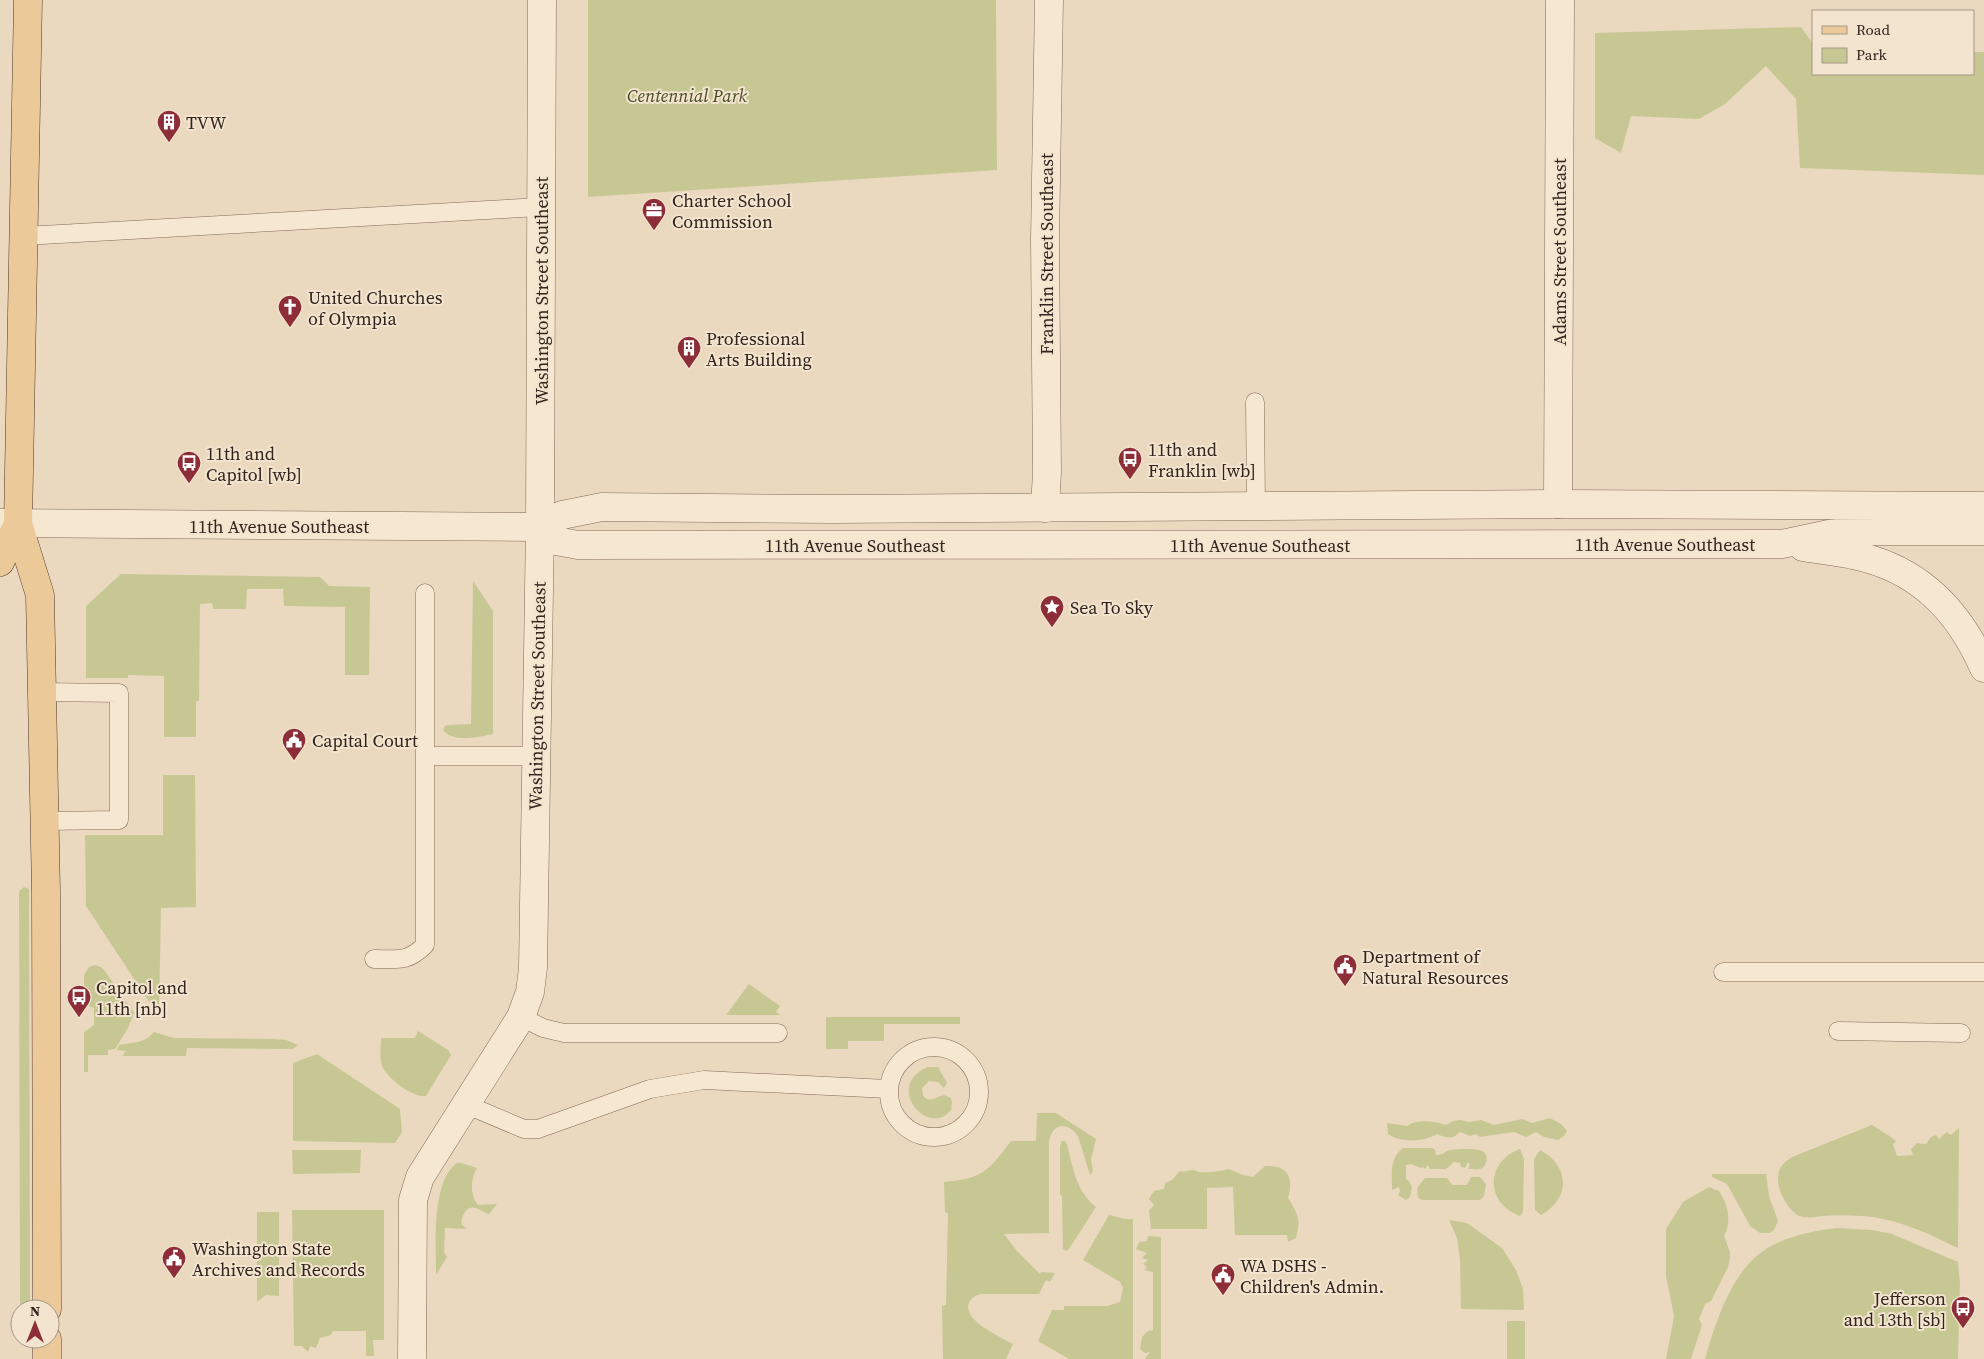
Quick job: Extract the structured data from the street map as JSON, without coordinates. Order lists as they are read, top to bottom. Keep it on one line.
{"streets":{"street":["Adams Street Southeast","Franklin Street Southeast","Washington Street Southeast","11th Avenue Southeast"]},"crossings":[["Adams Street Southeast","11th Avenue Southeast"],["Franklin Street Southeast","11th Avenue Southeast"],["Washington Street Southeast","11th Avenue Southeast"]],"parks":["Centennial Park"],"places":{"building":["TVW","Professional Arts Building"],"office":["Charter School Commission"],"church":["United Churches of Olympia"],"bus stop":["11th and Franklin [wb]","11th and Capitol [wb]","Capitol and 11th [nb]","Jefferson and 13th [sb]"],"place":["Sea To Sky"],"public building":["Capital Court","Department of Natural Resources","Washington State Archives and Records","WA DSHS - Children's Admin."]},"legend":["Road","Park"],"north":"top"}
